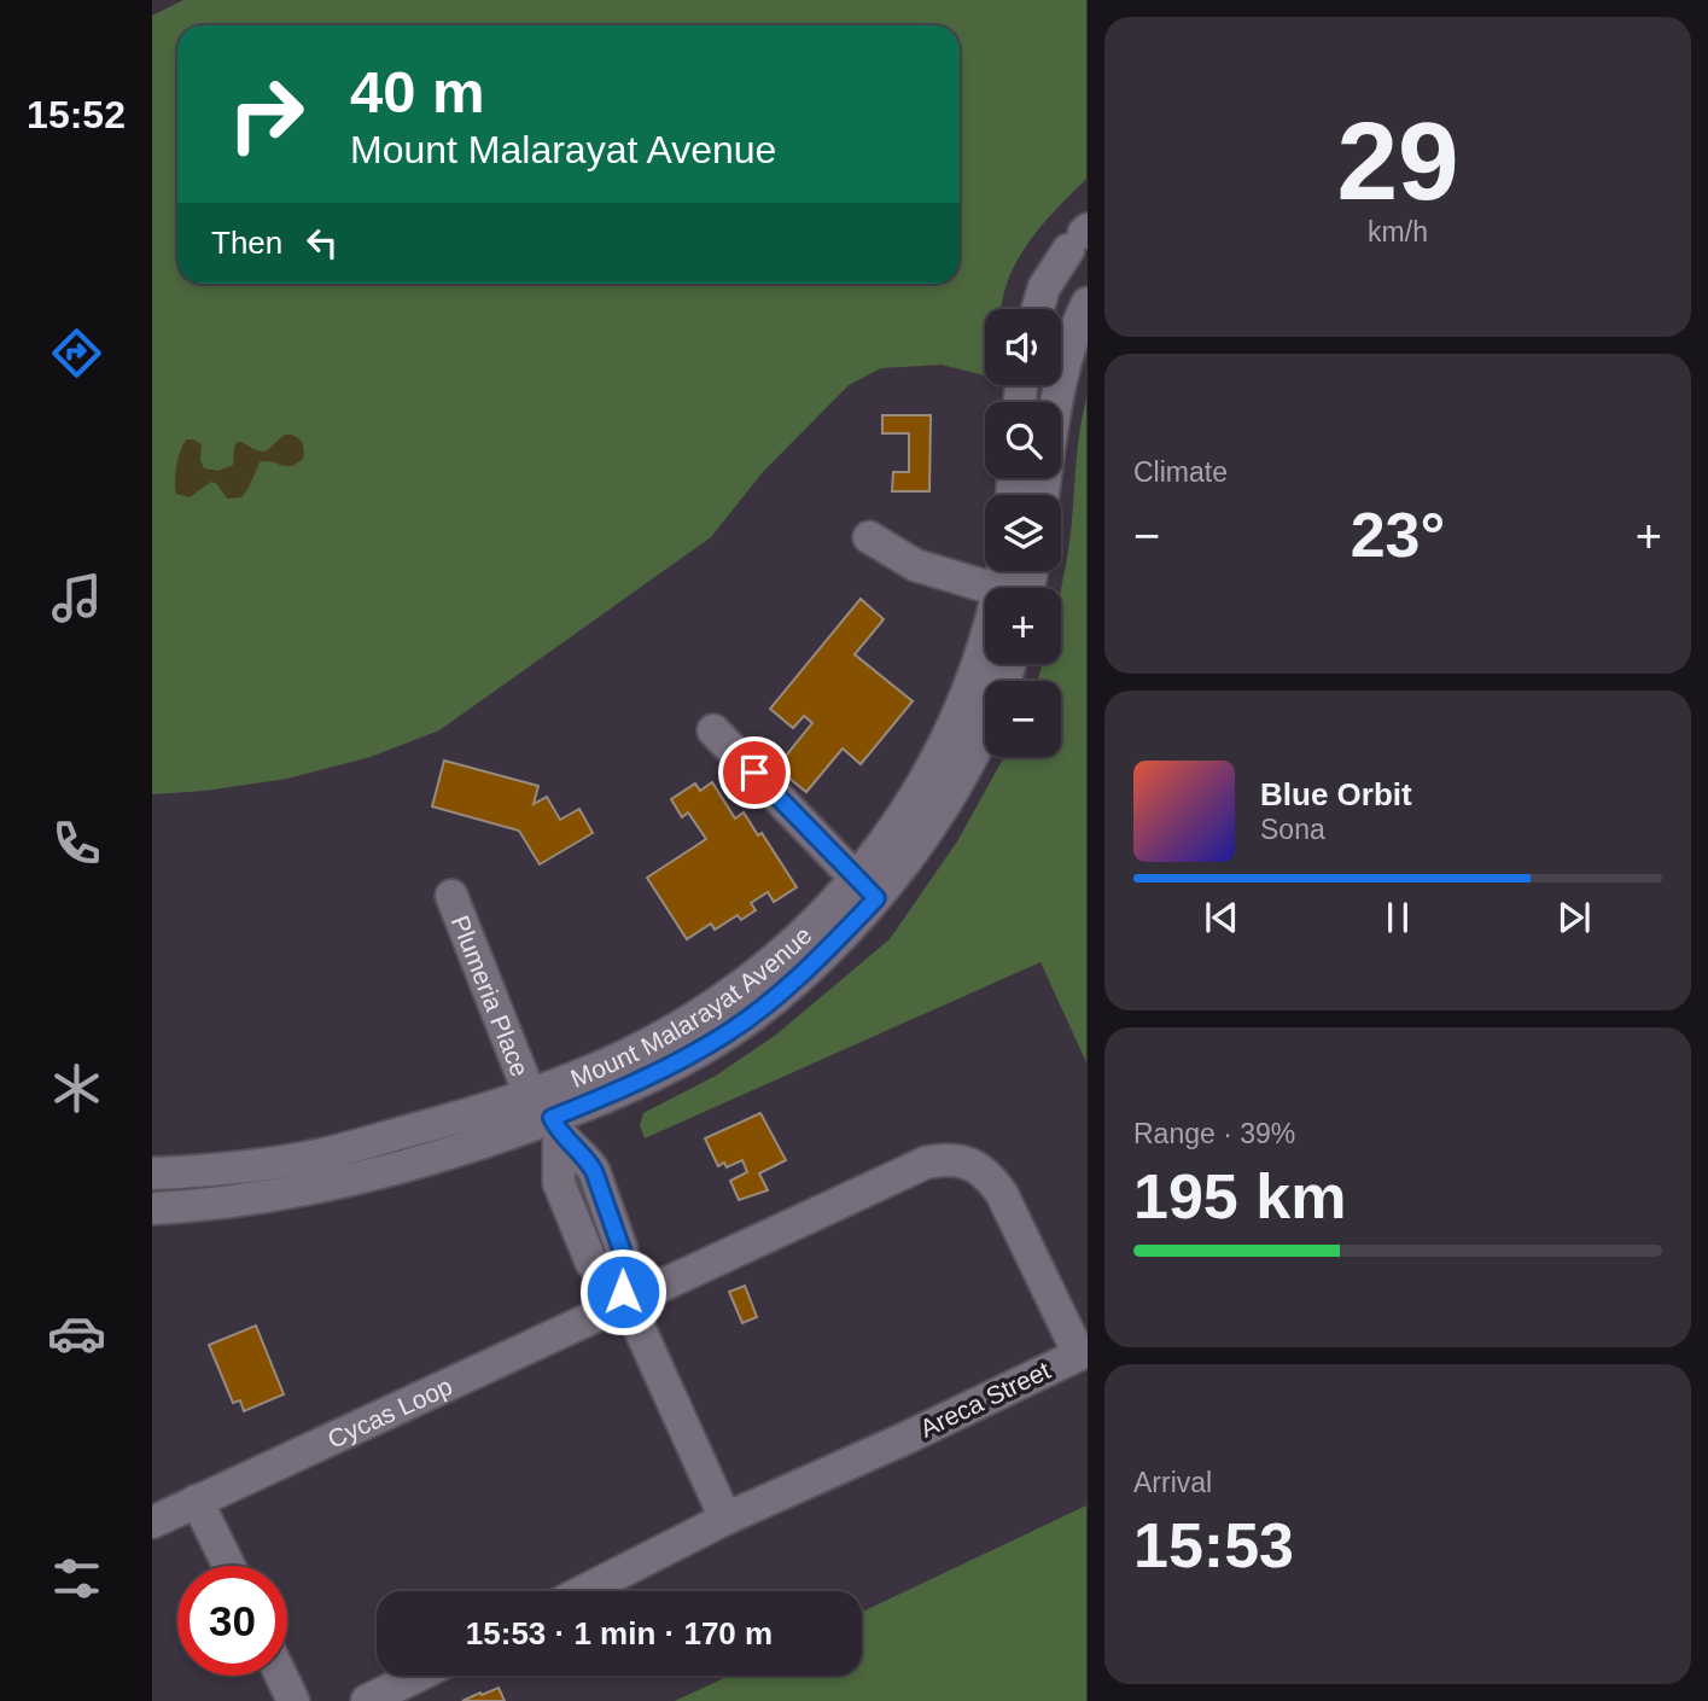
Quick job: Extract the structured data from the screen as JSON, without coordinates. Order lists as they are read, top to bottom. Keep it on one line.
{"streets":{"street":["Plumeria Place","Mount Malarayat Avenue","Areca Street","Cycas Loop"]},"crossings":[["Plumeria Place","Mount Malarayat Avenue"],["Areca Street","Cycas Loop"]],"page":{"tabs":"15:52","tile":[["29","km/h"],"Climate",["Range · 39%","195 km"],["Arrival","15:53"]],"turn":["40 m","Mount Malarayat Avenue"],"then":"Then","map_buttons":["+","−"],"heat":["−","23°","+"],"song":["Blue Orbit","Sona"],"limit":"30","trip":"15:53 · 1 min · 170 m"}}
